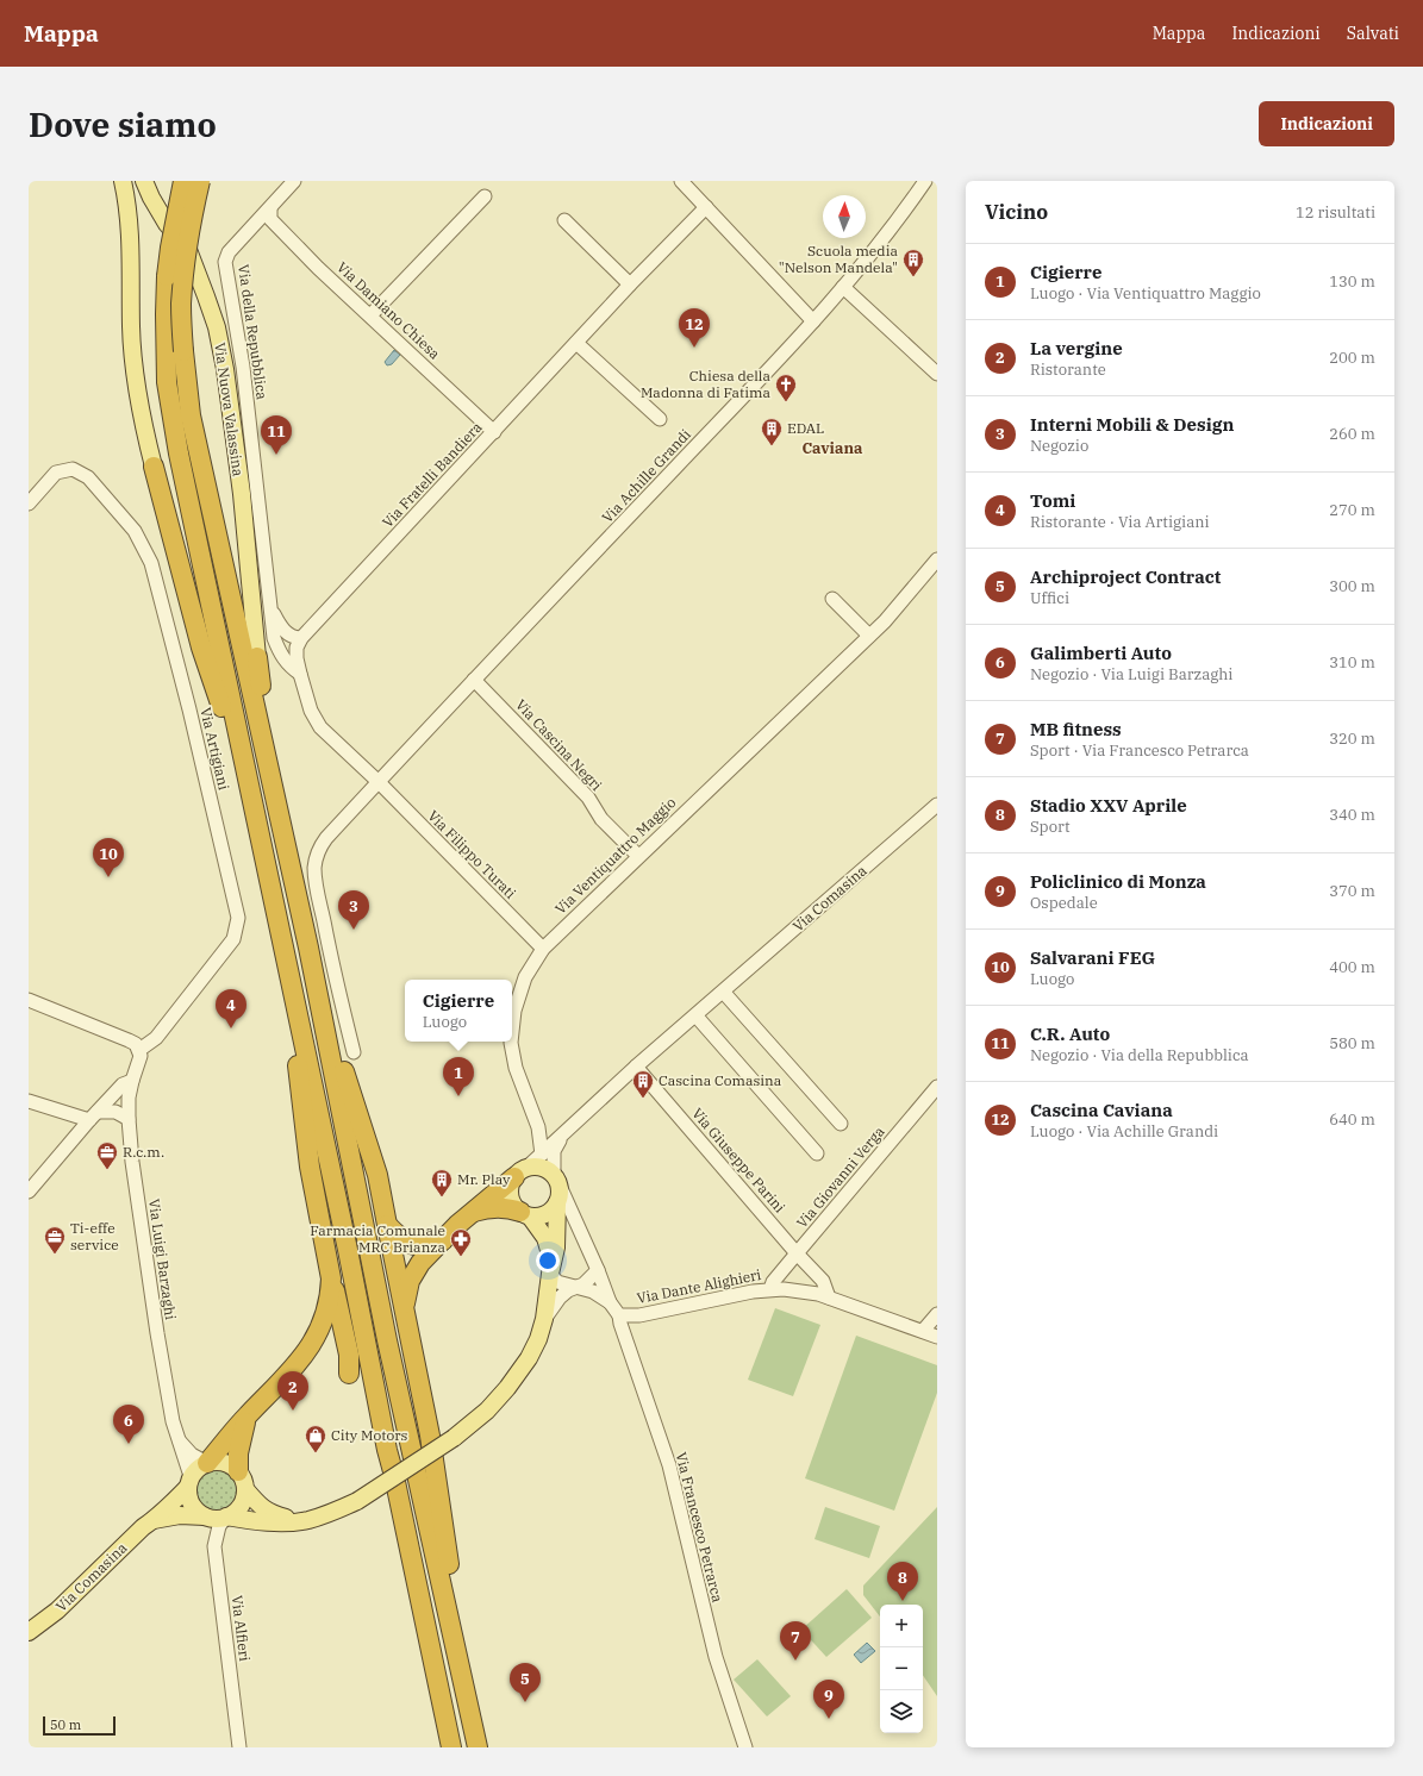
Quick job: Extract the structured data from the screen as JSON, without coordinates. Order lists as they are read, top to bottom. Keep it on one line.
{"streets":{"main road":["Via Nuova Valassina","Via Comasina"],"street":["Via Damiano Chiesa","Via della Repubblica","Via Fratelli Bandiera","Via Achille Grandi","Via Cascina Negri","Via Artigiani","Via Filippo Turati","Via Ventiquattro Maggio","Via Giuseppe Parini","Via Giovanni Verga","Via Luigi Barzaghi","Via Dante Alighieri","Via Francesco Petrarca","Via Alfieri"]},"crossings":[["Via Damiano Chiesa","Via della Repubblica"],["Via Damiano Chiesa","Via Fratelli Bandiera"],["Via della Repubblica","Via Fratelli Bandiera"],["Via Fratelli Bandiera","Via Achille Grandi"],["Via Fratelli Bandiera","Via Filippo Turati"],["Via Achille Grandi","Via Cascina Negri"],["Via Achille Grandi","Via Filippo Turati"],["Via Cascina Negri","Via Ventiquattro Maggio"],["Via Artigiani","Via Luigi Barzaghi"],["Via Filippo Turati","Via Ventiquattro Maggio"],["Via Ventiquattro Maggio","Via Comasina"],["Via Comasina","Via Giuseppe Parini"],["Via Comasina","Via Luigi Barzaghi"],["Via Comasina","Via Alfieri"],["Via Giuseppe Parini","Via Giovanni Verga"],["Via Giuseppe Parini","Via Dante Alighieri"],["Via Giovanni Verga","Via Dante Alighieri"],["Via Luigi Barzaghi","Via Alfieri"],["Via Dante Alighieri","Via Francesco Petrarca"]],"districts":["Caviana"],"places":{"building":["Scuola media \"Nelson Mandela\"","EDAL","Cascina Comasina","Mr. Play"],"church":["Chiesa della Madonna di Fatima"],"office":["R.c.m.","Ti-effe service"],"pharmacy":["Farmacia Comunale MRC Brianza"],"shop":["City Motors"]},"scale_bar":"50 m","north":"top","page":{"header":"Mappa","nav":["Mappa","Indicazioni","Salvati"],"buttons":"Indicazioni","title":"Dove siamo","heading":["Vicino","12 risultati"],"list":[{"mark":"1","name":"Cigierre","note":"Luogo · Via Ventiquattro Maggio","value":"130 m"},{"mark":"2","name":"La vergine","note":"Ristorante","value":"200 m"},{"mark":"3","name":"Interni Mobili & Design","note":"Negozio","value":"260 m"},{"mark":"4","name":"Tomi","note":"Ristorante · Via Artigiani","value":"270 m"},{"mark":"5","name":"Archiproject Contract","note":"Uffici","value":"300 m"},{"mark":"6","name":"Galimberti Auto","note":"Negozio · Via Luigi Barzaghi","value":"310 m"},{"mark":"7","name":"MB fitness","note":"Sport · Via Francesco Petrarca","value":"320 m"},{"mark":"8","name":"Stadio XXV Aprile","note":"Sport","value":"340 m"},{"mark":"9","name":"Policlinico di Monza","note":"Ospedale","value":"370 m"},{"mark":"10","name":"Salvarani FEG","note":"Luogo","value":"400 m"},{"mark":"11","name":"C.R. Auto","note":"Negozio · Via della Repubblica","value":"580 m"},{"mark":"12","name":"Cascina Caviana","note":"Luogo · Via Achille Grandi","value":"640 m"}],"pins":["12","11","10","3","4","1","2","6","8","7","5","9"],"popup":["Cigierre","Luogo"],"map_buttons":["+","−"],"scale":"50 m"}}
